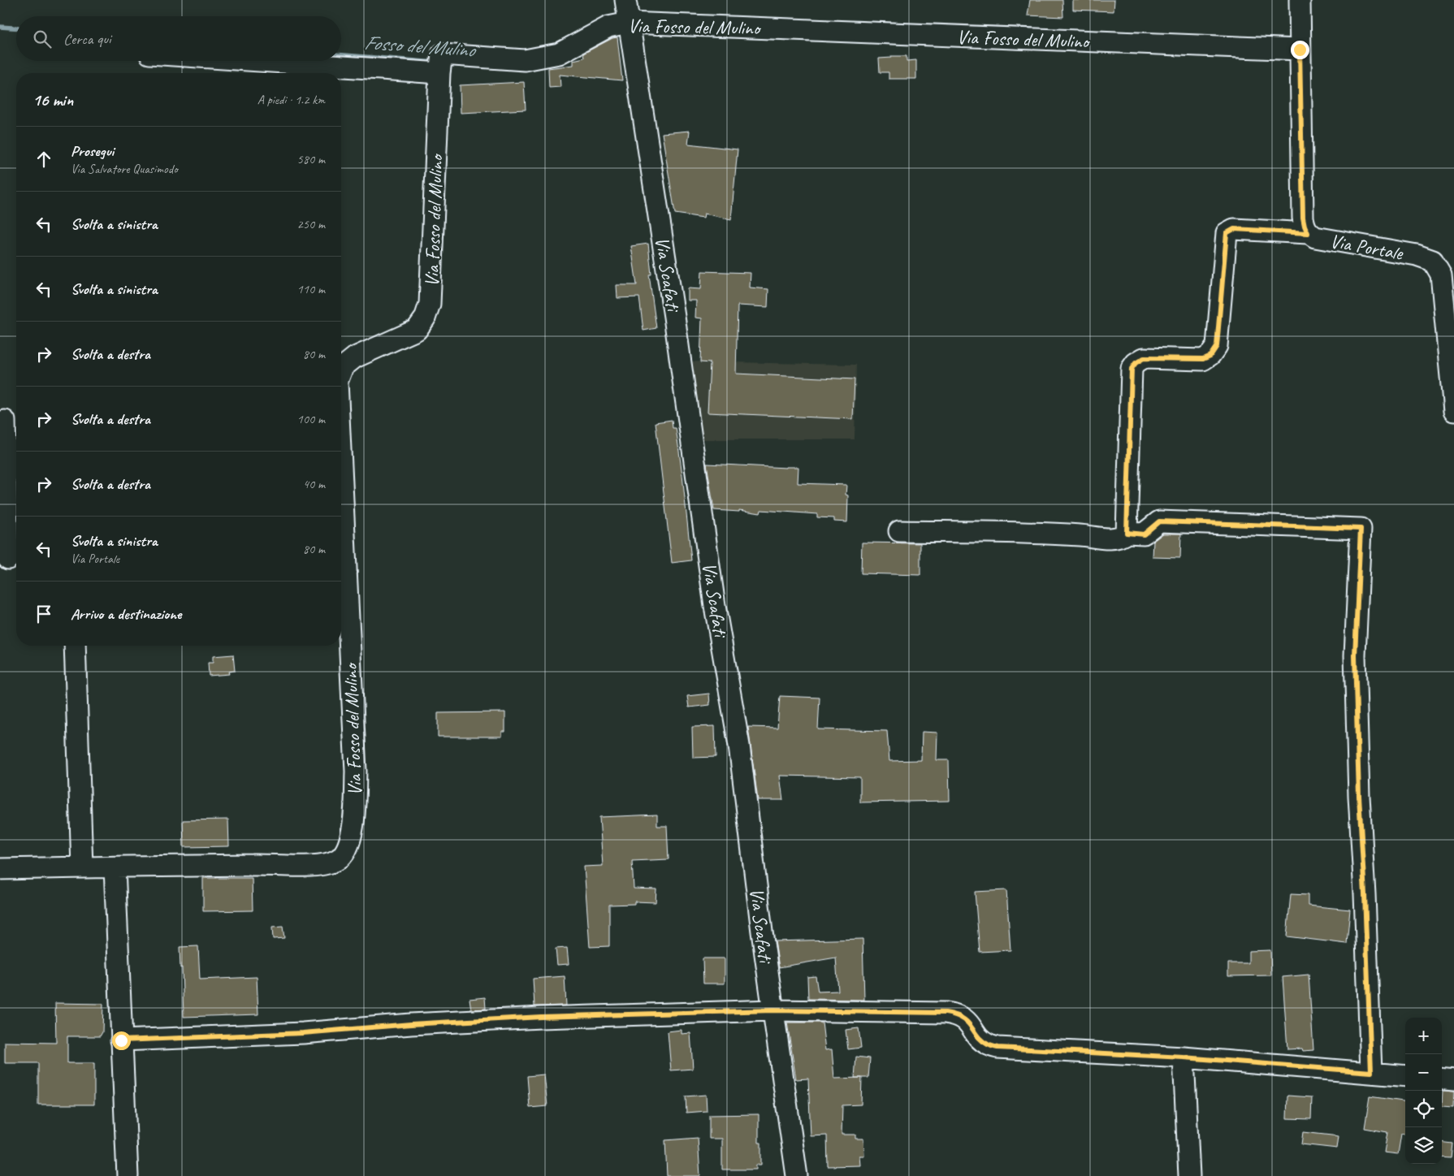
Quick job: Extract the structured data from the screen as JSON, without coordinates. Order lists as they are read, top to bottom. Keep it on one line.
{"streets":{"street":["Via Fosso del Mulino","Via Portale","Via Scafati"]},"crossings":[["Via Fosso del Mulino","Via Portale"],["Via Fosso del Mulino","Via Scafati"]],"water":["Fosso del Mulino"],"page":{"search":"Cerca qui","heading":["16 min","A piedi · 1.2 km"],"list":[["Prosegui","Via Salvatore Quasimodo","580 m"],["Svolta a sinistra","250 m"],["Svolta a sinistra","110 m"],["Svolta a destra","80 m"],["Svolta a destra","100 m"],["Svolta a destra","40 m"],["Svolta a sinistra","Via Portale","80 m"],"Arrivo a destinazione"],"map_buttons":["+","−"]}}
